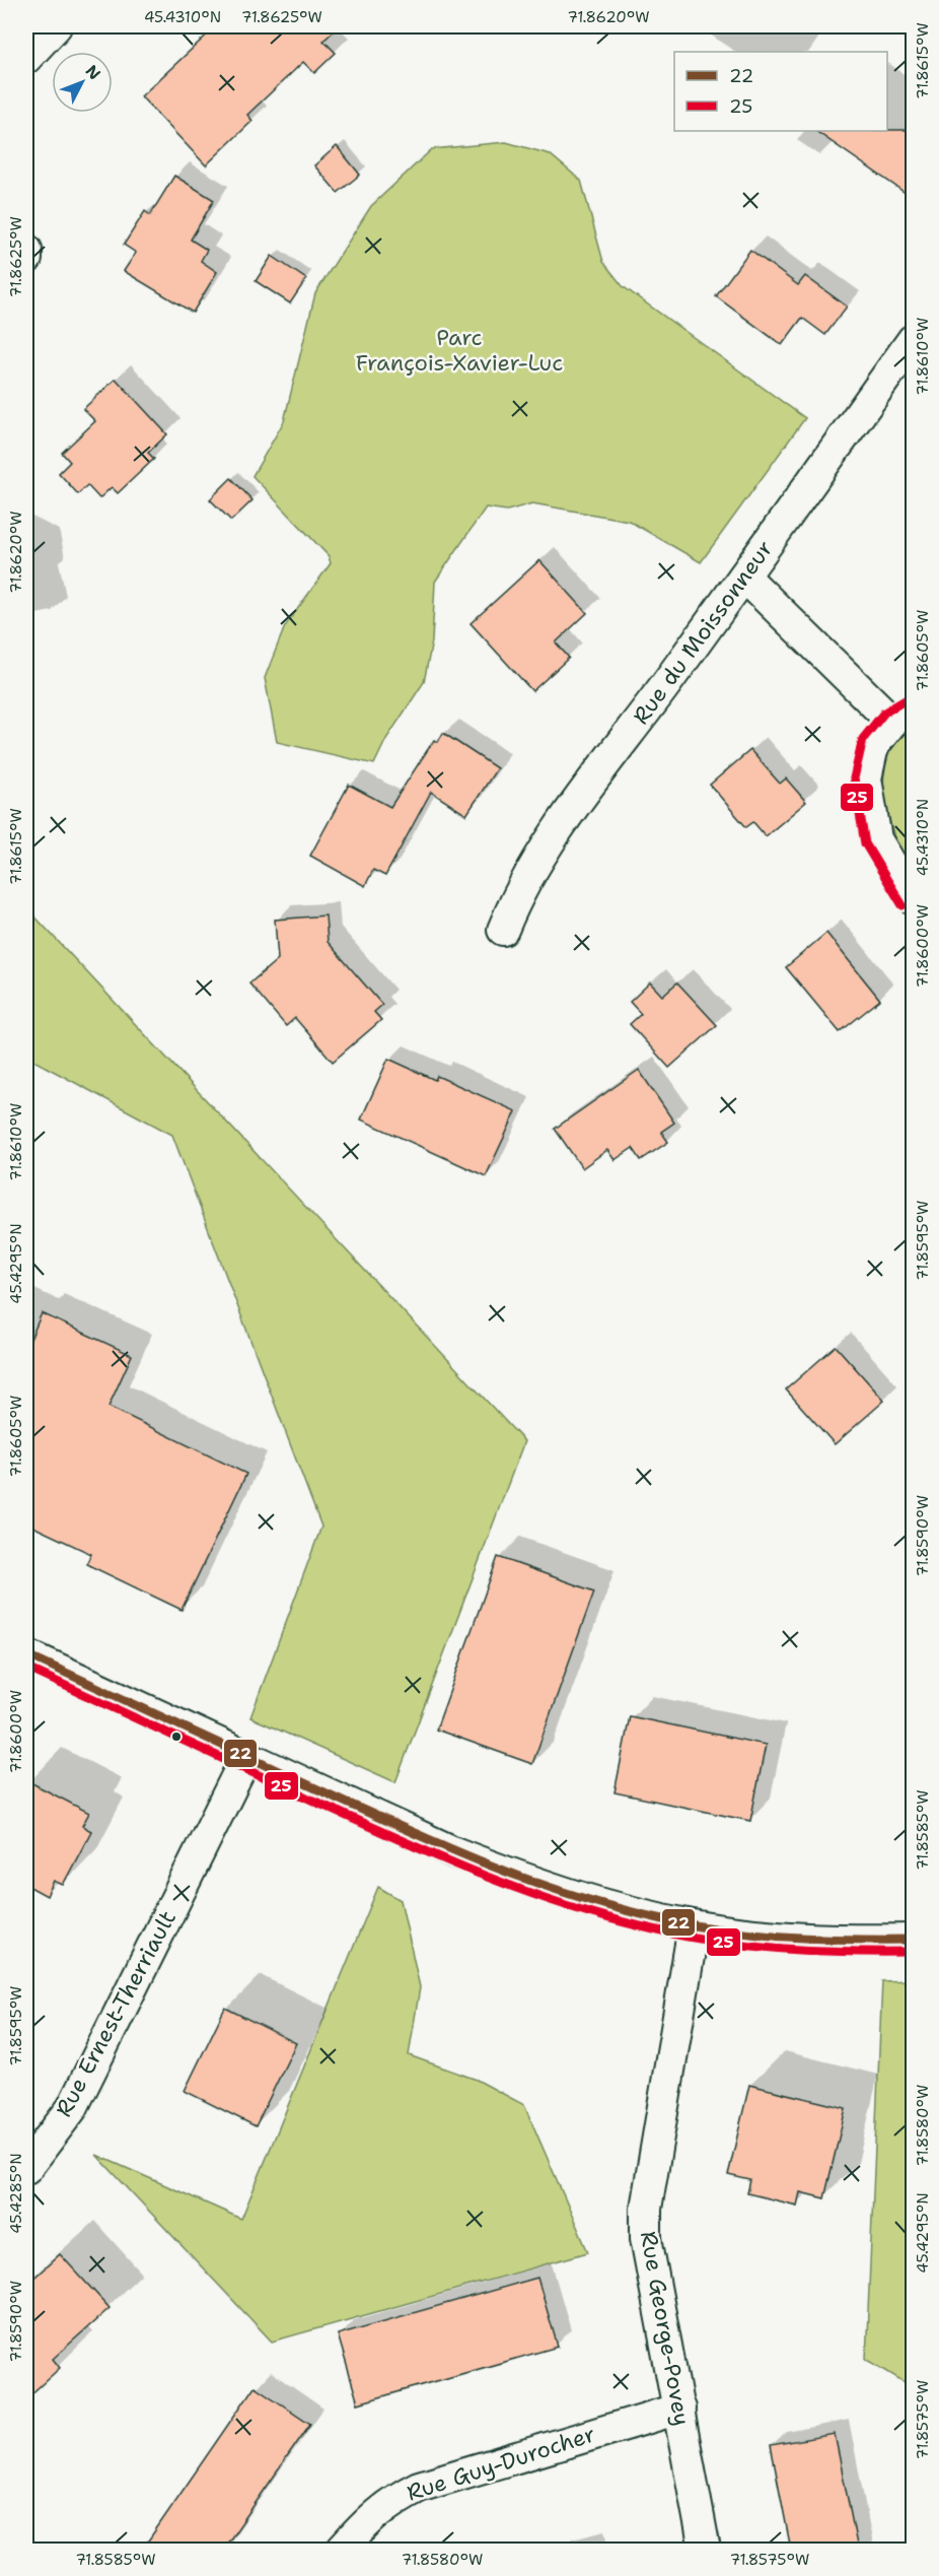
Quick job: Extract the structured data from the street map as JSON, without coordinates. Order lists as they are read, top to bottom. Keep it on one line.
{"streets":{"street":["Rue du Moissonneur","Rue Ernest-Therriault","Rue George-Povey","Rue Guy-Durocher"]},"crossings":[["Rue George-Povey","Rue Guy-Durocher"]],"parks":["Parc François-Xavier-Luc"],"lines":["transit line 25","transit line 22"],"legend":["22","25"],"north":"top right","coordinates":["45.4310°N","71.8625°W","71.8620°W","71.8615°W","71.8610°W","71.8605°W","71.8600°W","71.8595°W","45.4295°N","71.8590°W","71.8585°W","71.8580°W","45.4285°N","71.8575°W"]}
